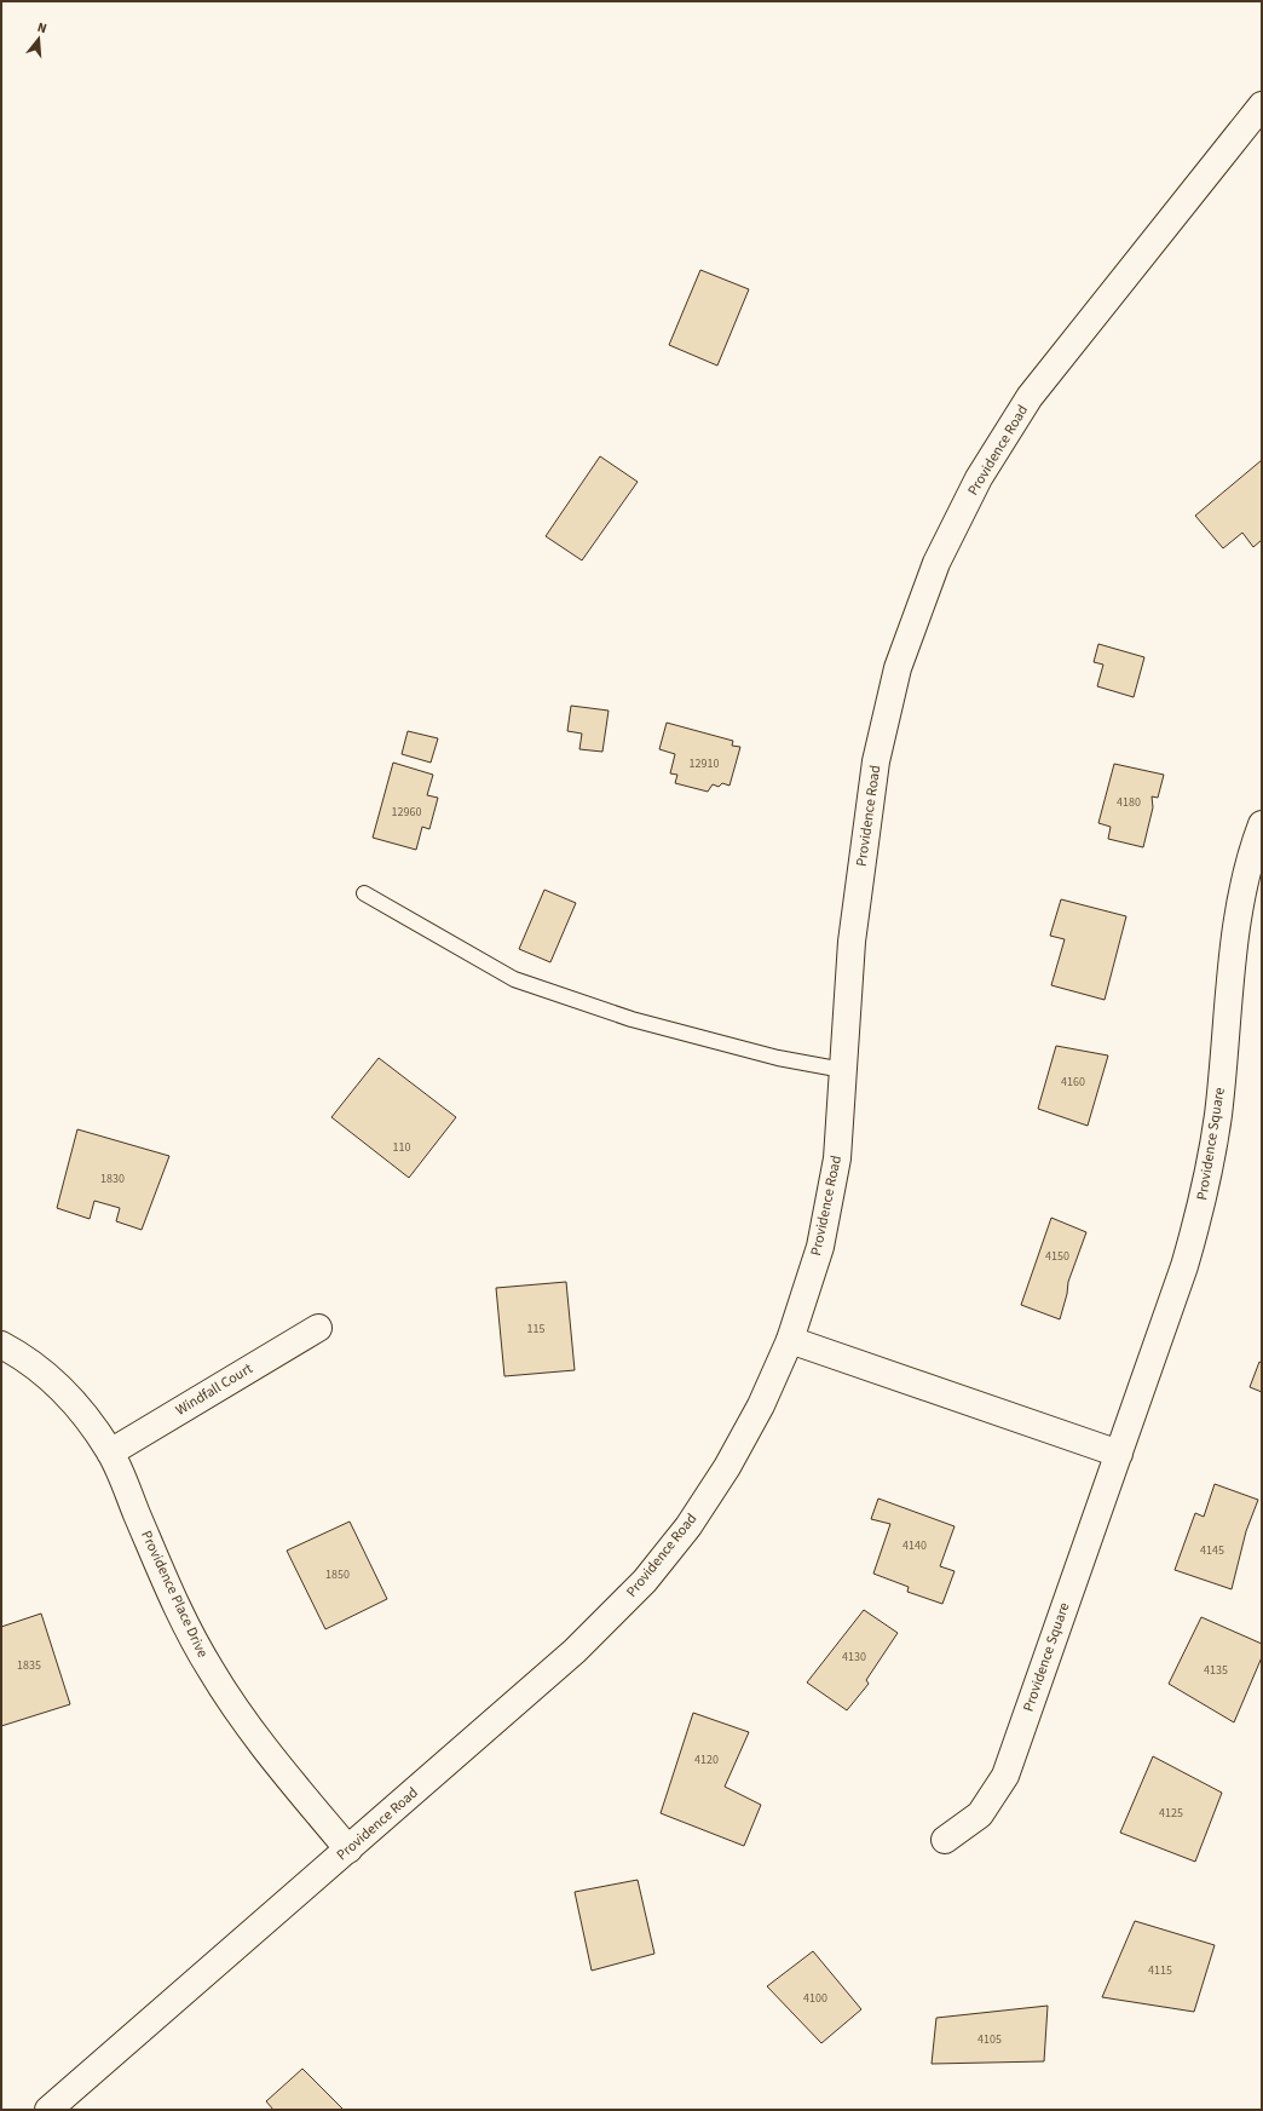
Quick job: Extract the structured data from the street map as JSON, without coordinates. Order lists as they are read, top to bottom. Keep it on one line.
{"streets":{"street":["Providence Road","Providence Square","Windfall Court","Providence Place Drive"]},"crossings":[["Providence Road","Providence Place Drive"],["Windfall Court","Providence Place Drive"]],"house_numbers":["12910","4180","12960","4160","110","1830","4150","115","4140","4145","1850","4130","1835","4135","4120","4125","4115","4100","4105"],"north":"top"}
